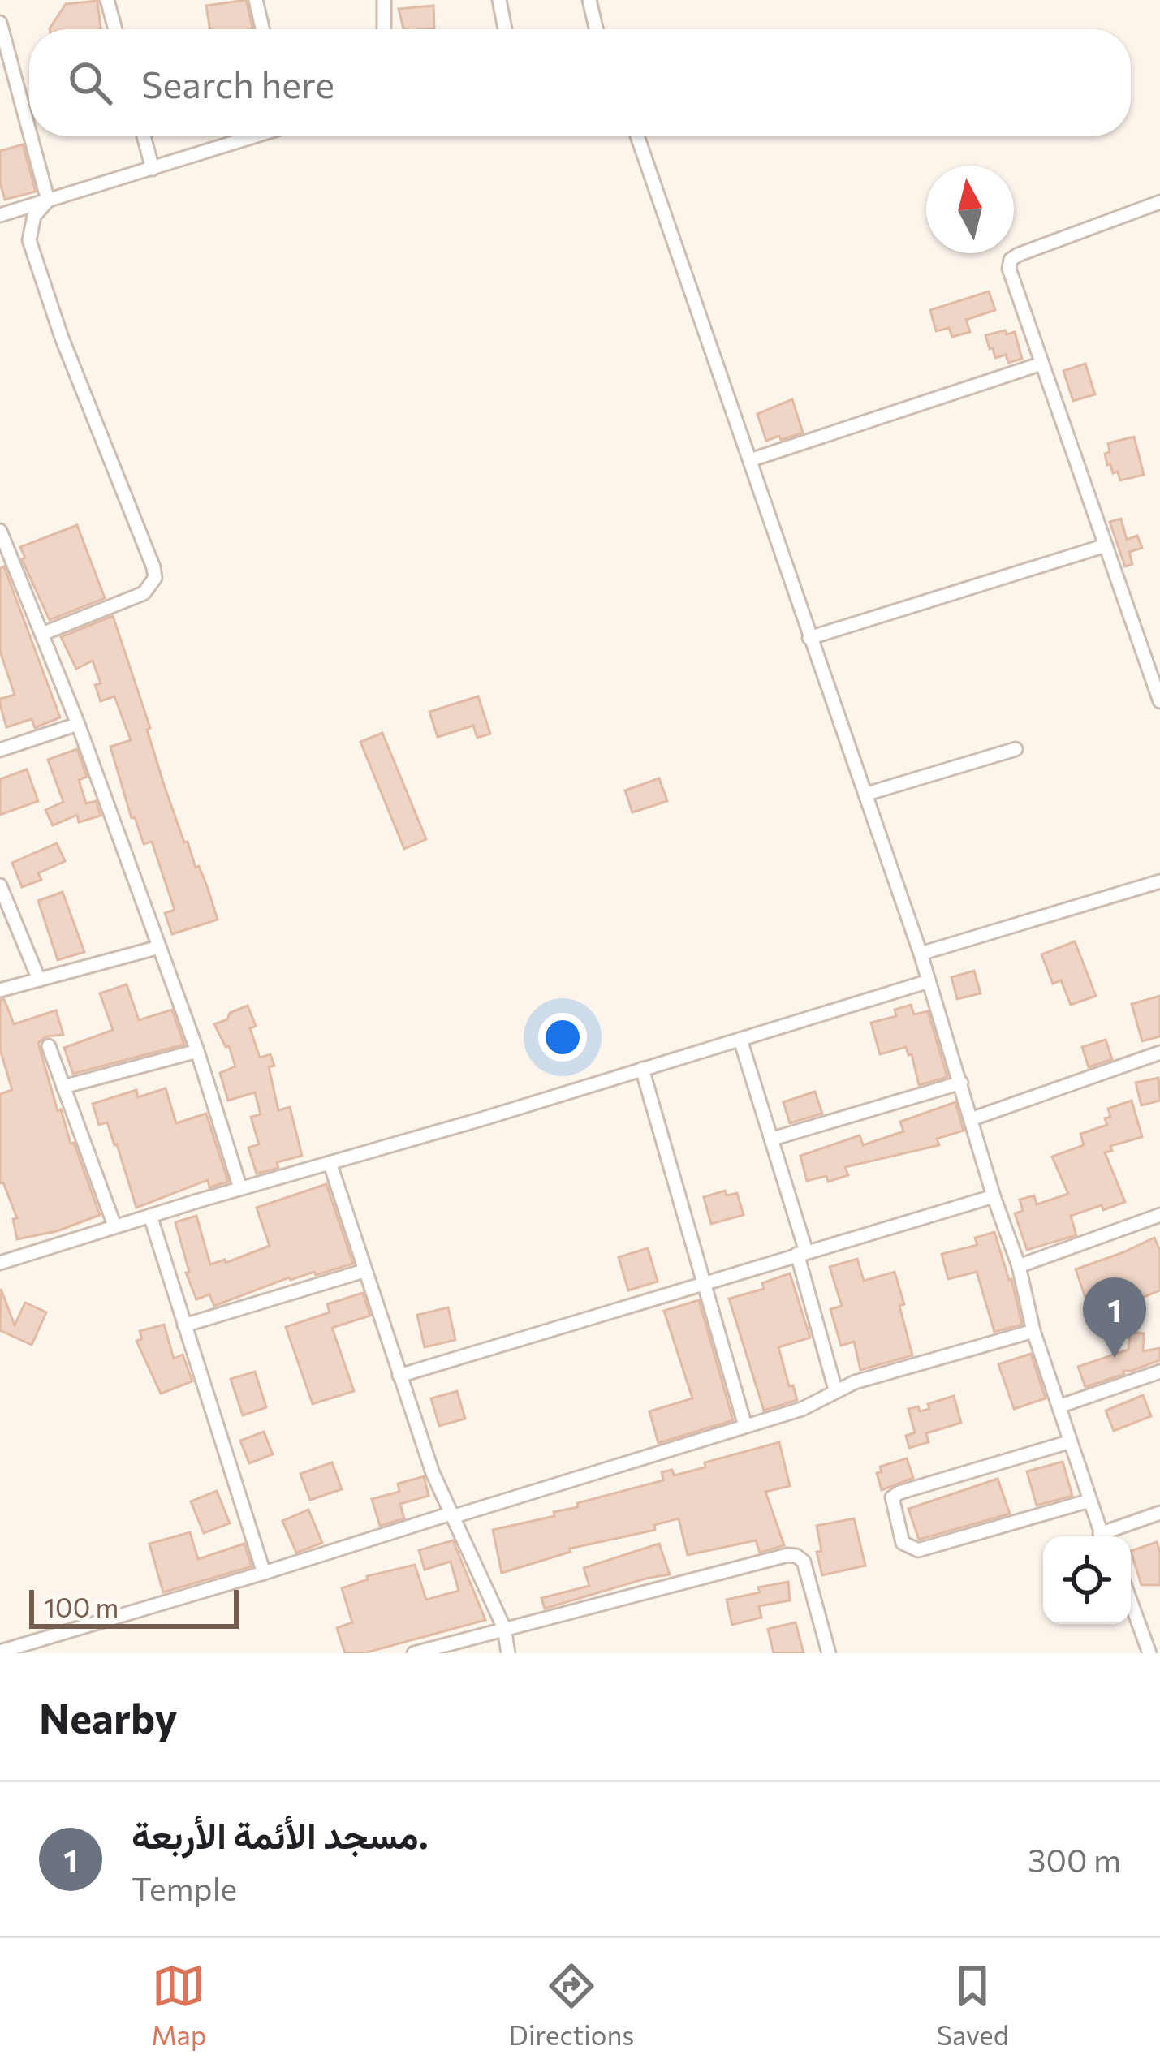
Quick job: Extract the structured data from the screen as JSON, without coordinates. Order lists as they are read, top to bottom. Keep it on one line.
{"scale_bar":"100 m","north":"top","page":{"search":"Search here","pins":"1","scale":"100 m","heading":"Nearby","list":[{"mark":"1","name":"مسجد الأئمة الأربعة.","note":"Temple","value":"300 m"}],"nav":["Map","Directions","Saved"]}}
